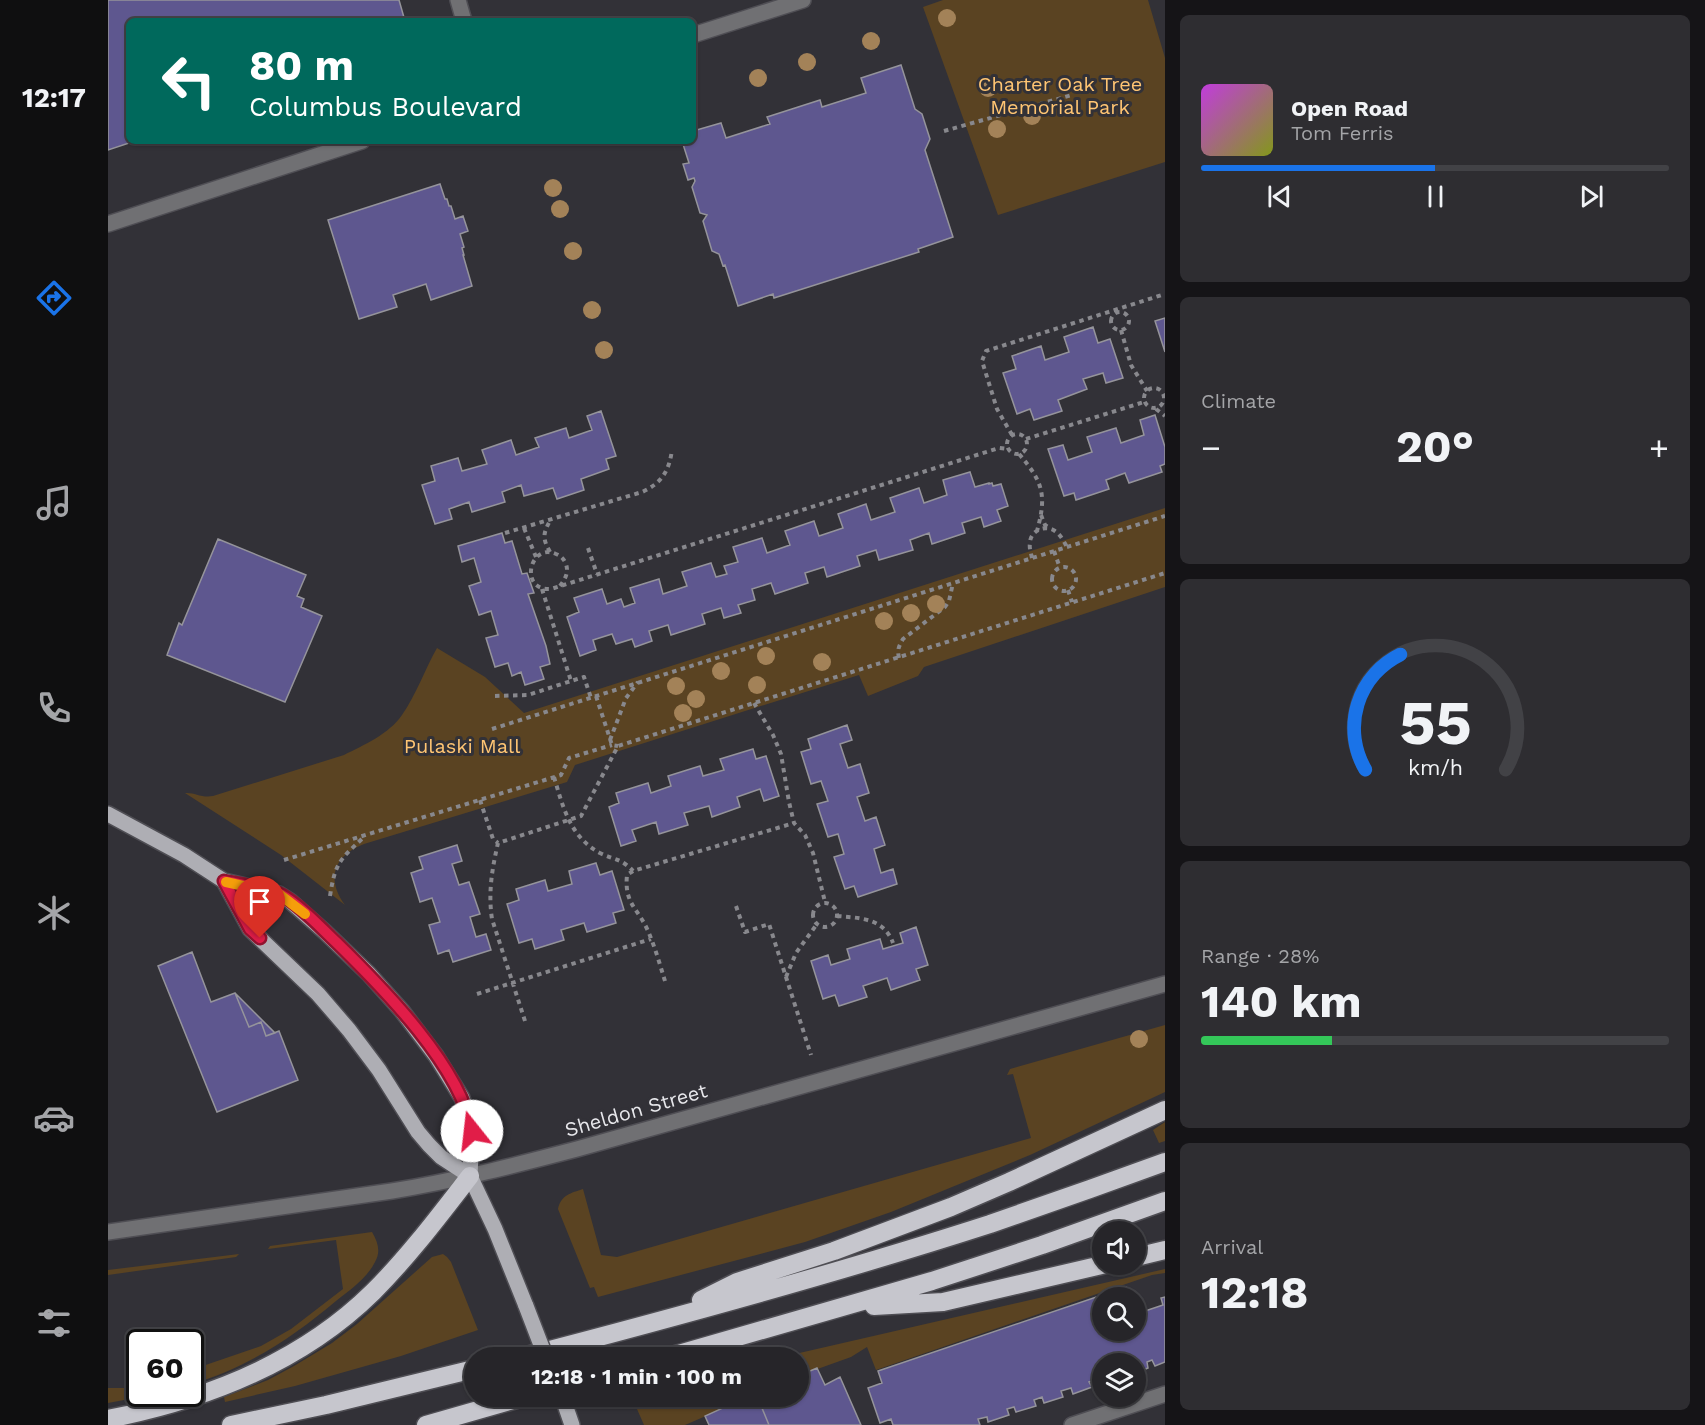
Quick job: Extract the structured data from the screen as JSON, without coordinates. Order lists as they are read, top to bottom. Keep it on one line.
{"streets":{"street":["Sheldon Street"]},"parks":["Charter Oak Tree Memorial Park","Pulaski Mall"],"page":{"tabs":"12:17","turn":["80 m","Columbus Boulevard"],"song":["Open Road","Tom Ferris"],"tile":["Climate",["Range · 28%","140 km"],["Arrival","12:18"]],"heat":["−","20°","+"],"limit":"60","trip":"12:18 · 1 min · 100 m","gauge":["55","km/h"]}}
